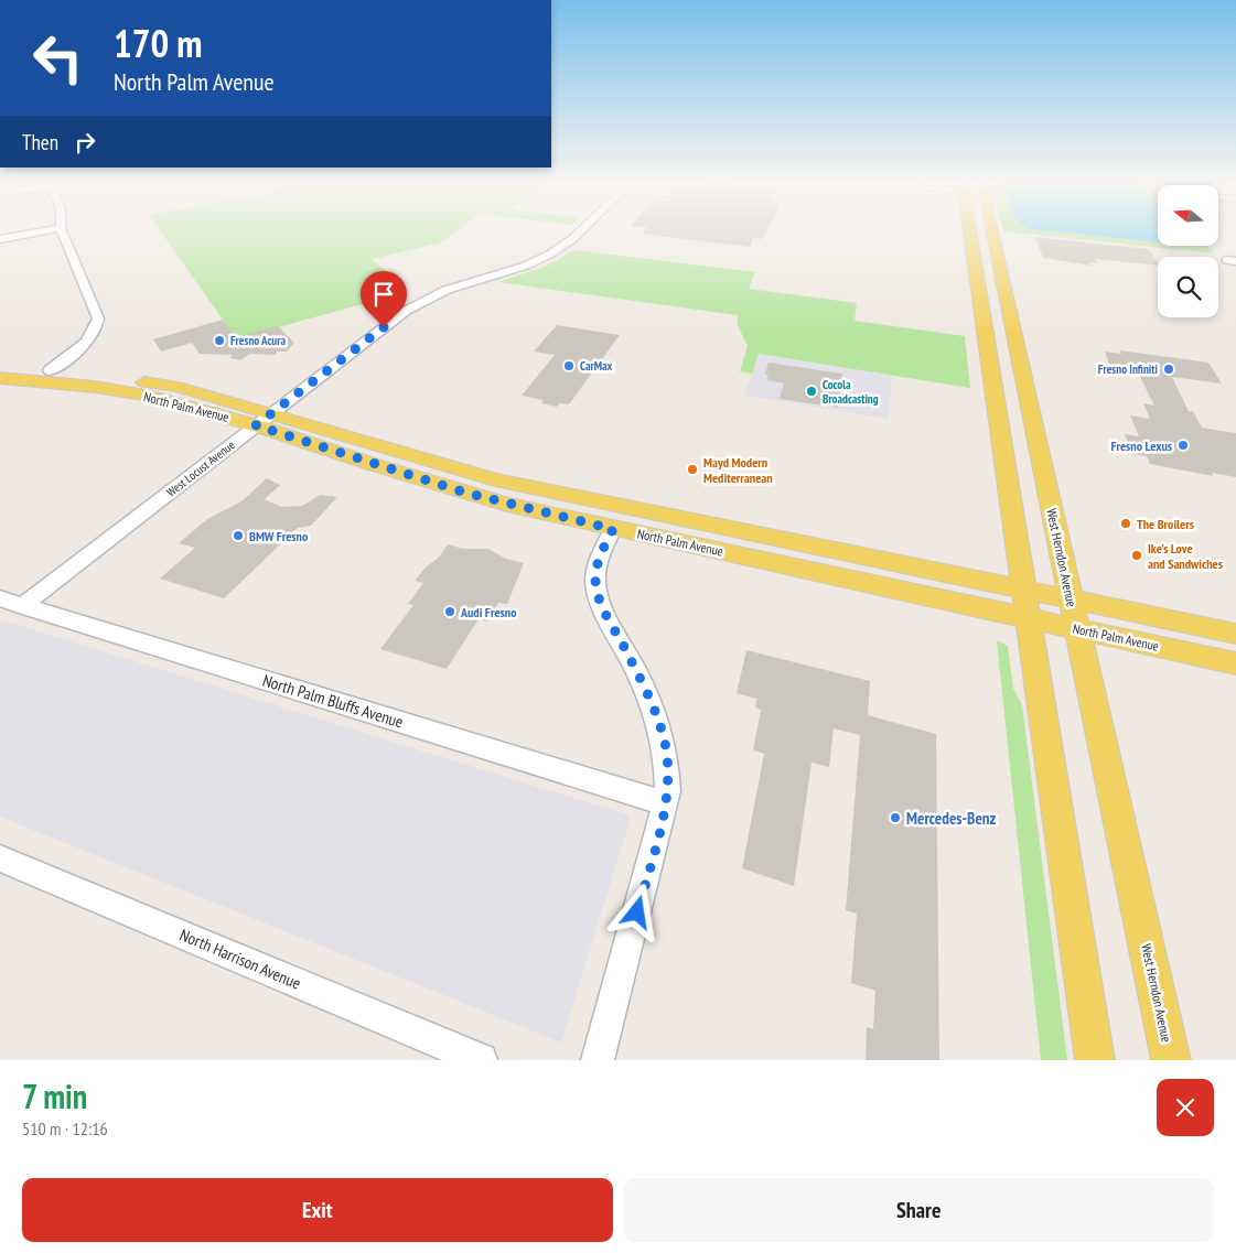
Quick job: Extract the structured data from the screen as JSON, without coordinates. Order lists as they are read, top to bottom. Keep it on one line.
{"streets":{"main road":["North Palm Avenue","West Herndon Avenue"],"street":["West Locust Avenue","North Palm Bluffs Avenue","North Harrison Avenue"]},"crossings":[["North Palm Avenue","West Locust Avenue"],["North Palm Avenue","West Herndon Avenue"],["West Locust Avenue","North Palm Bluffs Avenue"]],"places":["Fresno Acura","CarMax","Fresno Infiniti","Cocola Broadcasting","Fresno Lexus","Mayd Modern Mediterranean","The Broilers","BMW Fresno","Ike's Love and Sandwiches","Audi Fresno","Mercedes-Benz"],"north":"left","page":{"turn":["170 m","North Palm Avenue"],"then":"Then","heading":["7 min","510 m · 12:16"],"buttons":["Exit","Share"]}}
